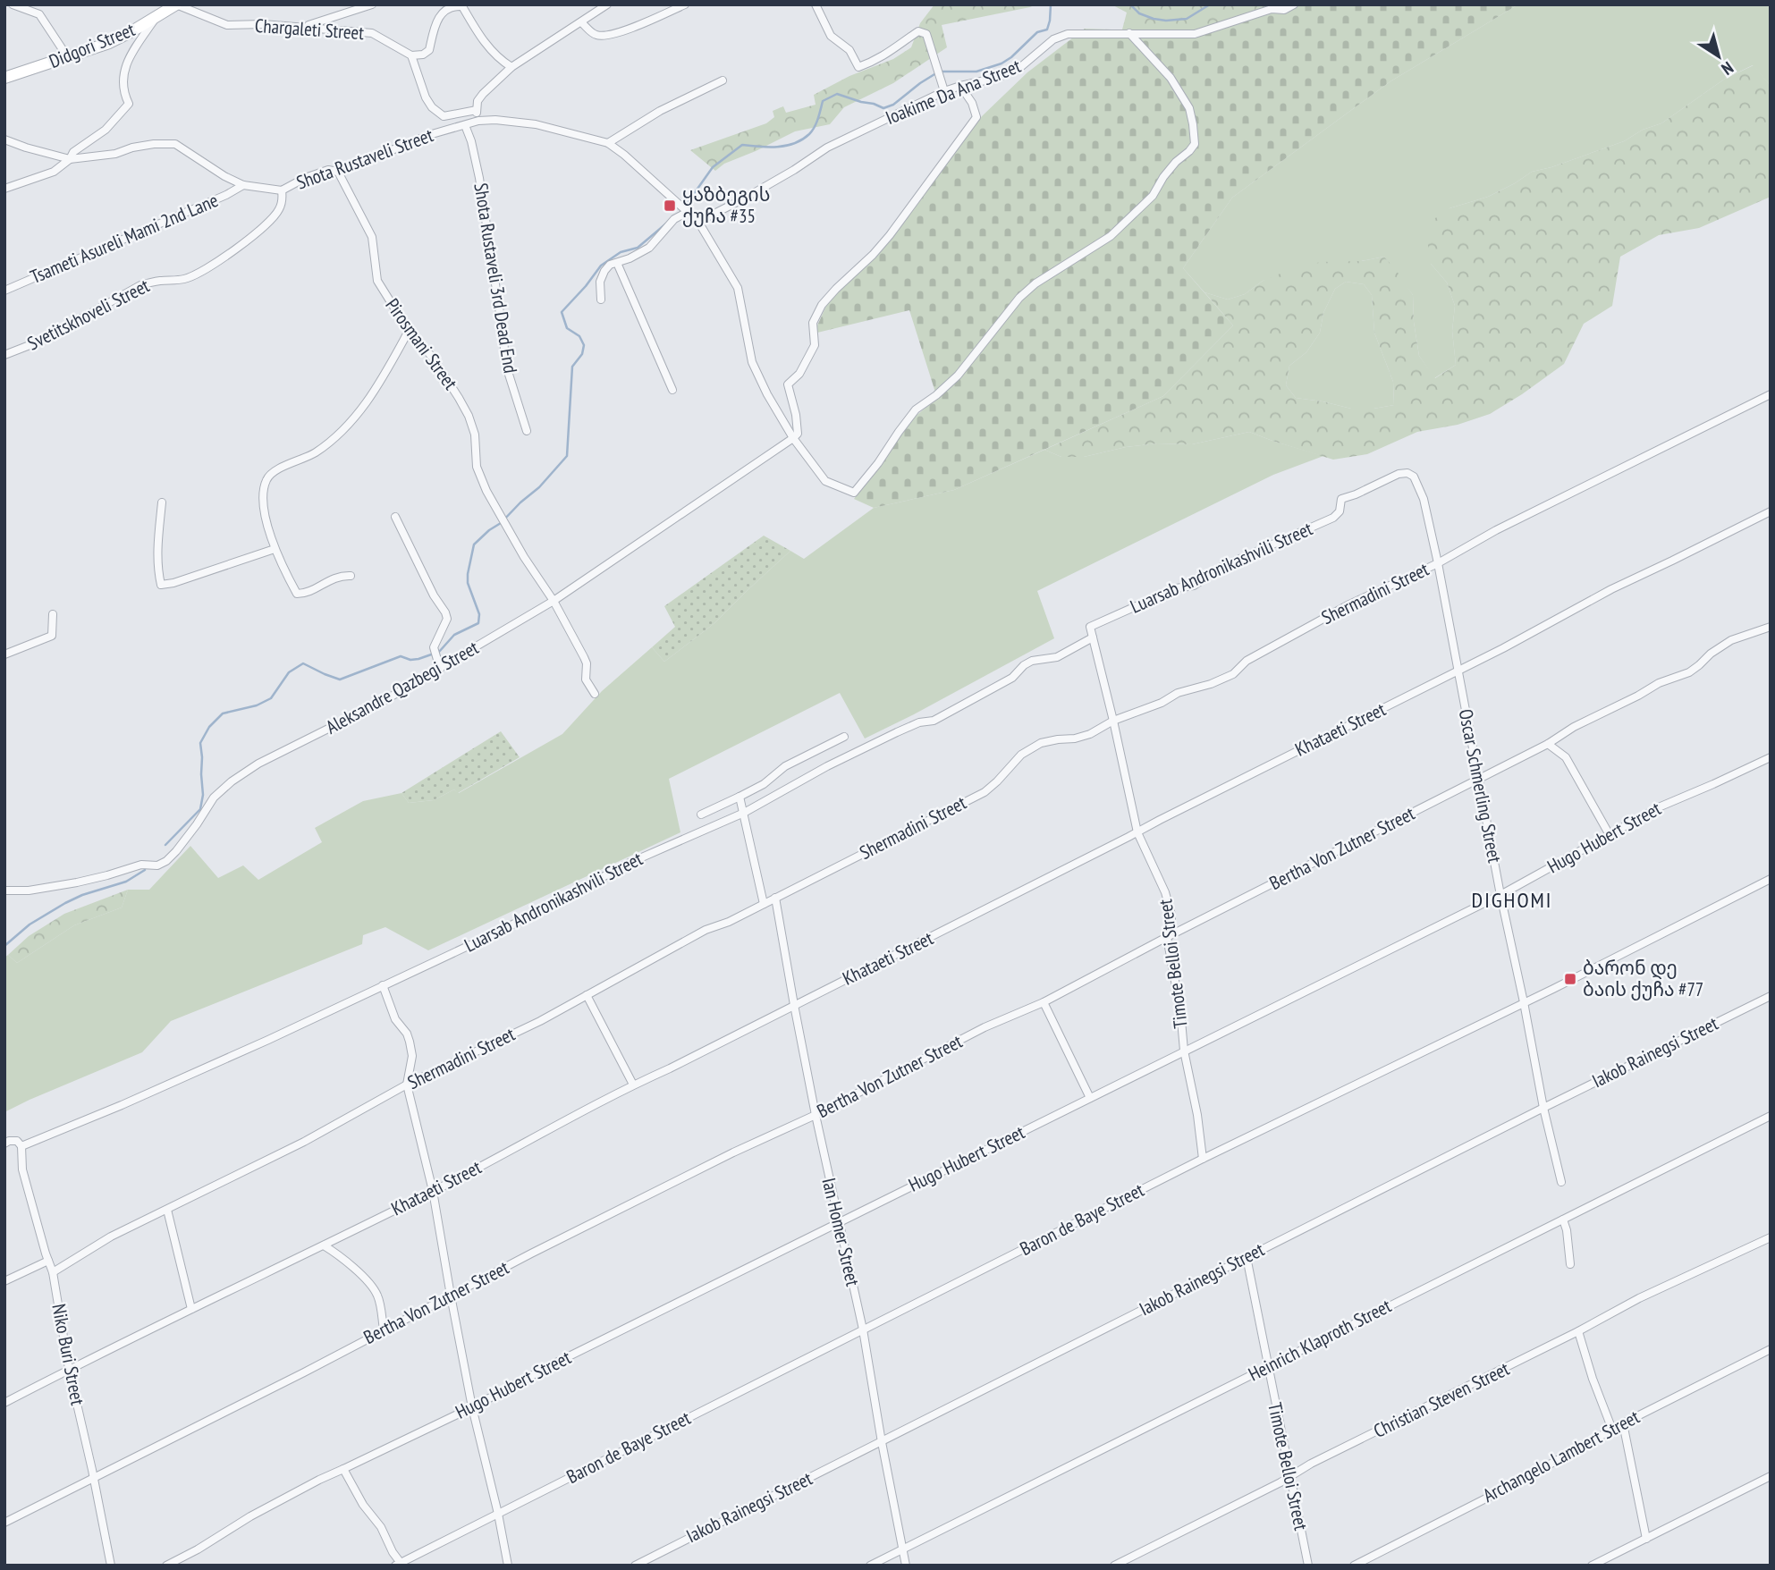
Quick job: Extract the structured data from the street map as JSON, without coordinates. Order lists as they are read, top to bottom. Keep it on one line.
{"streets":{"street":["Chargaleti Street","Didgori Street","Ioakime Da Ana Street","Shota Rustaveli Street","Tsameti Asureli Mami 2nd Lane","Shota Rustaveli 3rd Dead End","Svetitskhoveli Street","Pirosmani Street","Luarsab Andronikashvili Street","Shermadini Street","Aleksandre Qazbegi Street","Khataeti Street","Oscar Schmerling Street","Hugo Hubert Street","Bertha Von Zutner Street","Timote Belloi Street","Iakob Rainegsi Street","Baron de Baye Street","Ian Homer Street","Heinrich Klaproth Street","Niko Buri Street","Christian Steven Street","Archangelo Lambert Street"]},"crossings":[["Chargaleti Street","Didgori Street"],["Ioakime Da Ana Street","Shota Rustaveli Street"],["Shota Rustaveli Street","Tsameti Asureli Mami 2nd Lane"],["Shota Rustaveli Street","Shota Rustaveli 3rd Dead End"],["Shota Rustaveli Street","Svetitskhoveli Street"],["Shota Rustaveli Street","Pirosmani Street"],["Shota Rustaveli Street","Aleksandre Qazbegi Street"],["Pirosmani Street","Aleksandre Qazbegi Street"],["Luarsab Andronikashvili Street","Oscar Schmerling Street"],["Luarsab Andronikashvili Street","Timote Belloi Street"],["Luarsab Andronikashvili Street","Niko Buri Street"],["Shermadini Street","Oscar Schmerling Street"],["Shermadini Street","Timote Belloi Street"],["Shermadini Street","Ian Homer Street"],["Shermadini Street","Niko Buri Street"],["Khataeti Street","Oscar Schmerling Street"],["Khataeti Street","Timote Belloi Street"],["Khataeti Street","Ian Homer Street"],["Khataeti Street","Niko Buri Street"],["Oscar Schmerling Street","Hugo Hubert Street"],["Oscar Schmerling Street","Bertha Von Zutner Street"],["Oscar Schmerling Street","Iakob Rainegsi Street"],["Oscar Schmerling Street","Baron de Baye Street"],["Hugo Hubert Street","Timote Belloi Street"],["Hugo Hubert Street","Ian Homer Street"],["Bertha Von Zutner Street","Timote Belloi Street"],["Bertha Von Zutner Street","Ian Homer Street"],["Bertha Von Zutner Street","Niko Buri Street"],["Timote Belloi Street","Iakob Rainegsi Street"],["Timote Belloi Street","Baron de Baye Street"],["Timote Belloi Street","Heinrich Klaproth Street"],["Timote Belloi Street","Christian Steven Street"],["Iakob Rainegsi Street","Ian Homer Street"],["Baron de Baye Street","Ian Homer Street"],["Ian Homer Street","Heinrich Klaproth Street"]],"districts":["DIGHOMI"],"places":{"transit":["ყაზბეგის ქუჩა #35","ბარონ დე ბაის ქუჩა #77"]},"north":"bottom right"}
